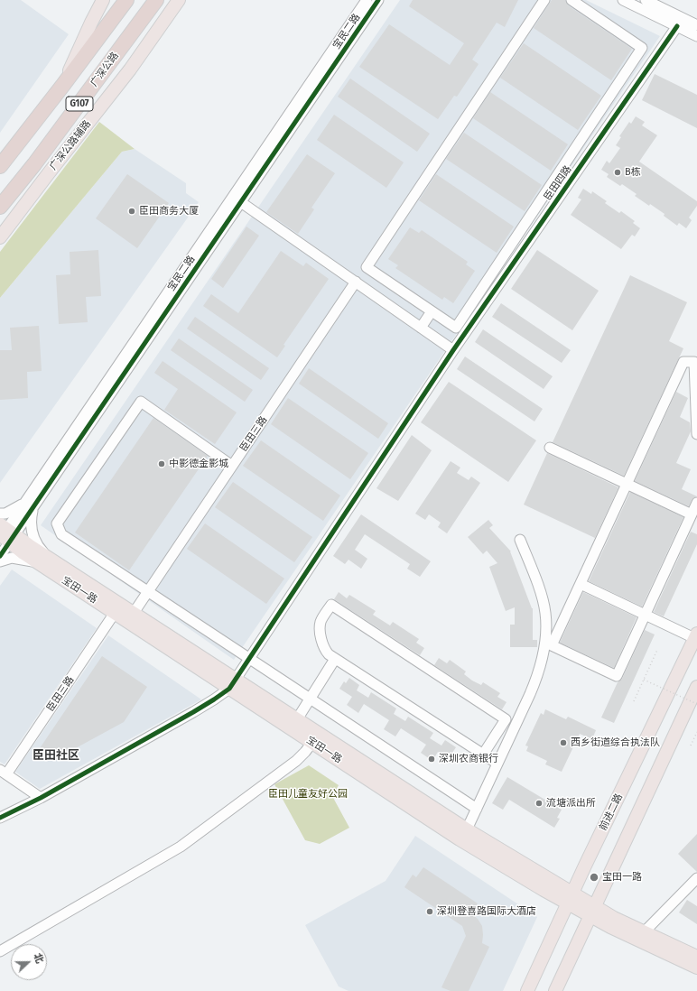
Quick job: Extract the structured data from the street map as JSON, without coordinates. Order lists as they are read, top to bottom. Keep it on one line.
{"streets":{"highway":["广深公路","G107"],"main road":["广深公路辅路","宝田一路","前进二路"],"street":["宝民二路","臣田四路","臣田三路"]},"crossings":[["宝民二路","宝田一路"],["臣田四路","宝田一路"],["臣田三路","宝田一路"],["宝田一路","前进二路"]],"districts":["臣田社区"],"parks":["臣田儿童友好公园"],"places":["B栋","臣田商务大厦","中影德金影城","西乡街道综合执法队","深圳农商银行","流塘派出所","宝田一路","深圳登喜路国际大酒店"],"north":"right"}
